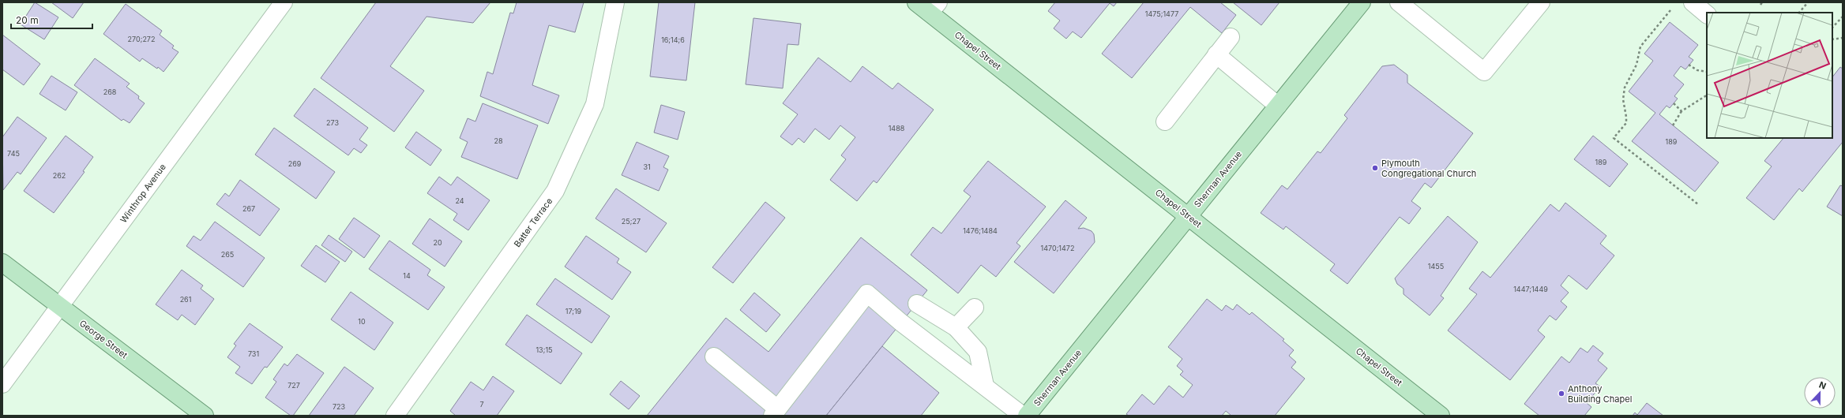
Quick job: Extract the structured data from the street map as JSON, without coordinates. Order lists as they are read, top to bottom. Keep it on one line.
{"streets":{"main road":["Chapel Street","Sherman Avenue","George Street"],"street":["Winthrop Avenue","Batter Terrace"]},"crossings":[["Chapel Street","Sherman Avenue"],["Winthrop Avenue","George Street"]],"places":["Plymouth Congregational Church","Anthony Building Chapel"],"house_numbers":["1475;1477","270;272","16;14;6","268","273","1488","28","189","745","189","269","31","262","24","267","25;27","1476;1484","20","1470;1472","265","1455","14","1447;1449","261","17;19","10","13;15","731","727","7","723"],"scale_bar":"20 m","north":"top"}
